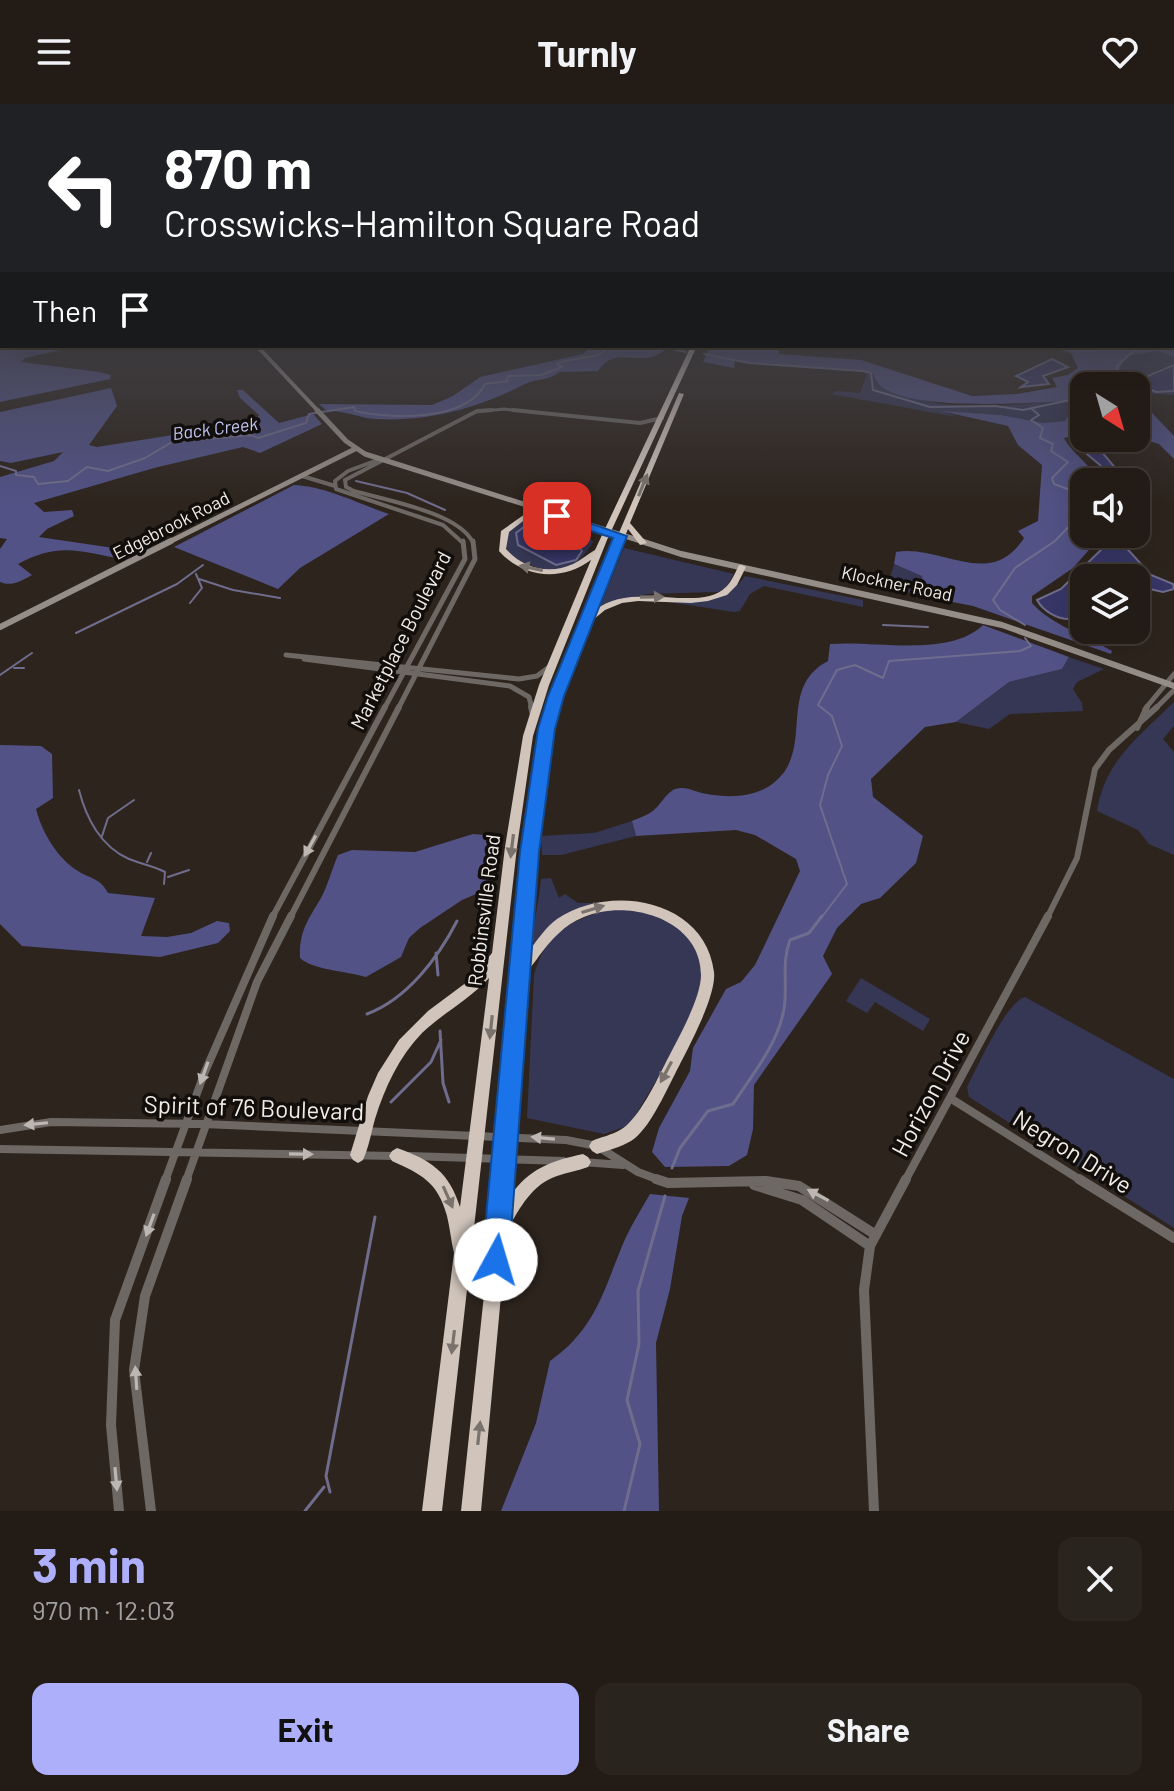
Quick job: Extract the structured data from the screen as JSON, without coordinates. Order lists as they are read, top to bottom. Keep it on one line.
{"streets":{"highway":["Robbinsville Road"],"main road":["Edgebrook Road","Klockner Road"],"street":["Marketplace Boulevard","Horizon Drive","Spirit of 76 Boulevard","Negron Drive"]},"crossings":[["Edgebrook Road","Klockner Road"],["Klockner Road","Robbinsville Road"],["Klockner Road","Horizon Drive"],["Marketplace Boulevard","Spirit of 76 Boulevard"],["Robbinsville Road","Spirit of 76 Boulevard"],["Horizon Drive","Negron Drive"]],"water":["Back Creek"],"north":"bottom right","page":{"header":"Turnly","turn":["870 m","Crosswicks-Hamilton Square Road"],"then":"Then","heading":["3 min","970 m · 12:03"],"buttons":["Exit","Share"]}}
